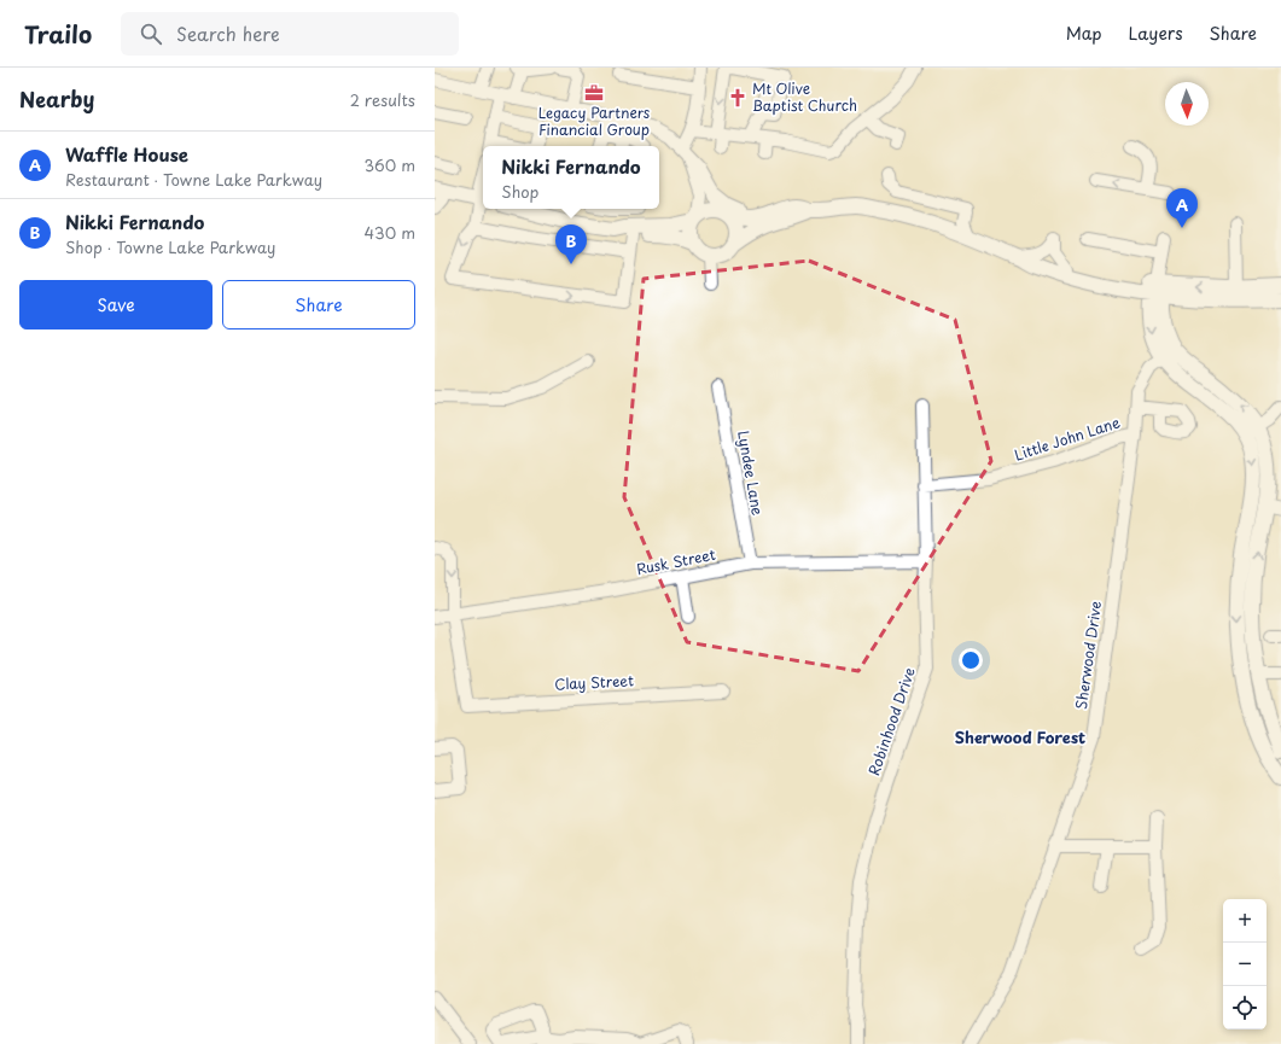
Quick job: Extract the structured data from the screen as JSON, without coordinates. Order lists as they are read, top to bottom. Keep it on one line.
{"streets":{"street":["Little John Lane","Lyndee Lane","Rusk Street","Sherwood Drive","Clay Street","Robinhood Drive"]},"crossings":[["Little John Lane","Sherwood Drive"],["Little John Lane","Robinhood Drive"],["Lyndee Lane","Rusk Street"],["Rusk Street","Clay Street"],["Rusk Street","Robinhood Drive"]],"districts":["Sherwood Forest"],"places":{"office":["Legacy Partners Financial Group"],"church":["Mt Olive Baptist Church"]},"north":"bottom","page":{"header":"Trailo","search":"Search here","nav":["Map","Layers","Share"],"heading":["Nearby","2 results"],"list":[{"mark":"A","name":"Waffle House","note":"Restaurant · Towne Lake Parkway","value":"360 m"},{"mark":"B","name":"Nikki Fernando","note":"Shop · Towne Lake Parkway","value":"430 m"}],"popup":["Nikki Fernando","Shop"],"pins":["A","B"],"buttons":["Save","Share"],"map_buttons":["+","−"]}}
